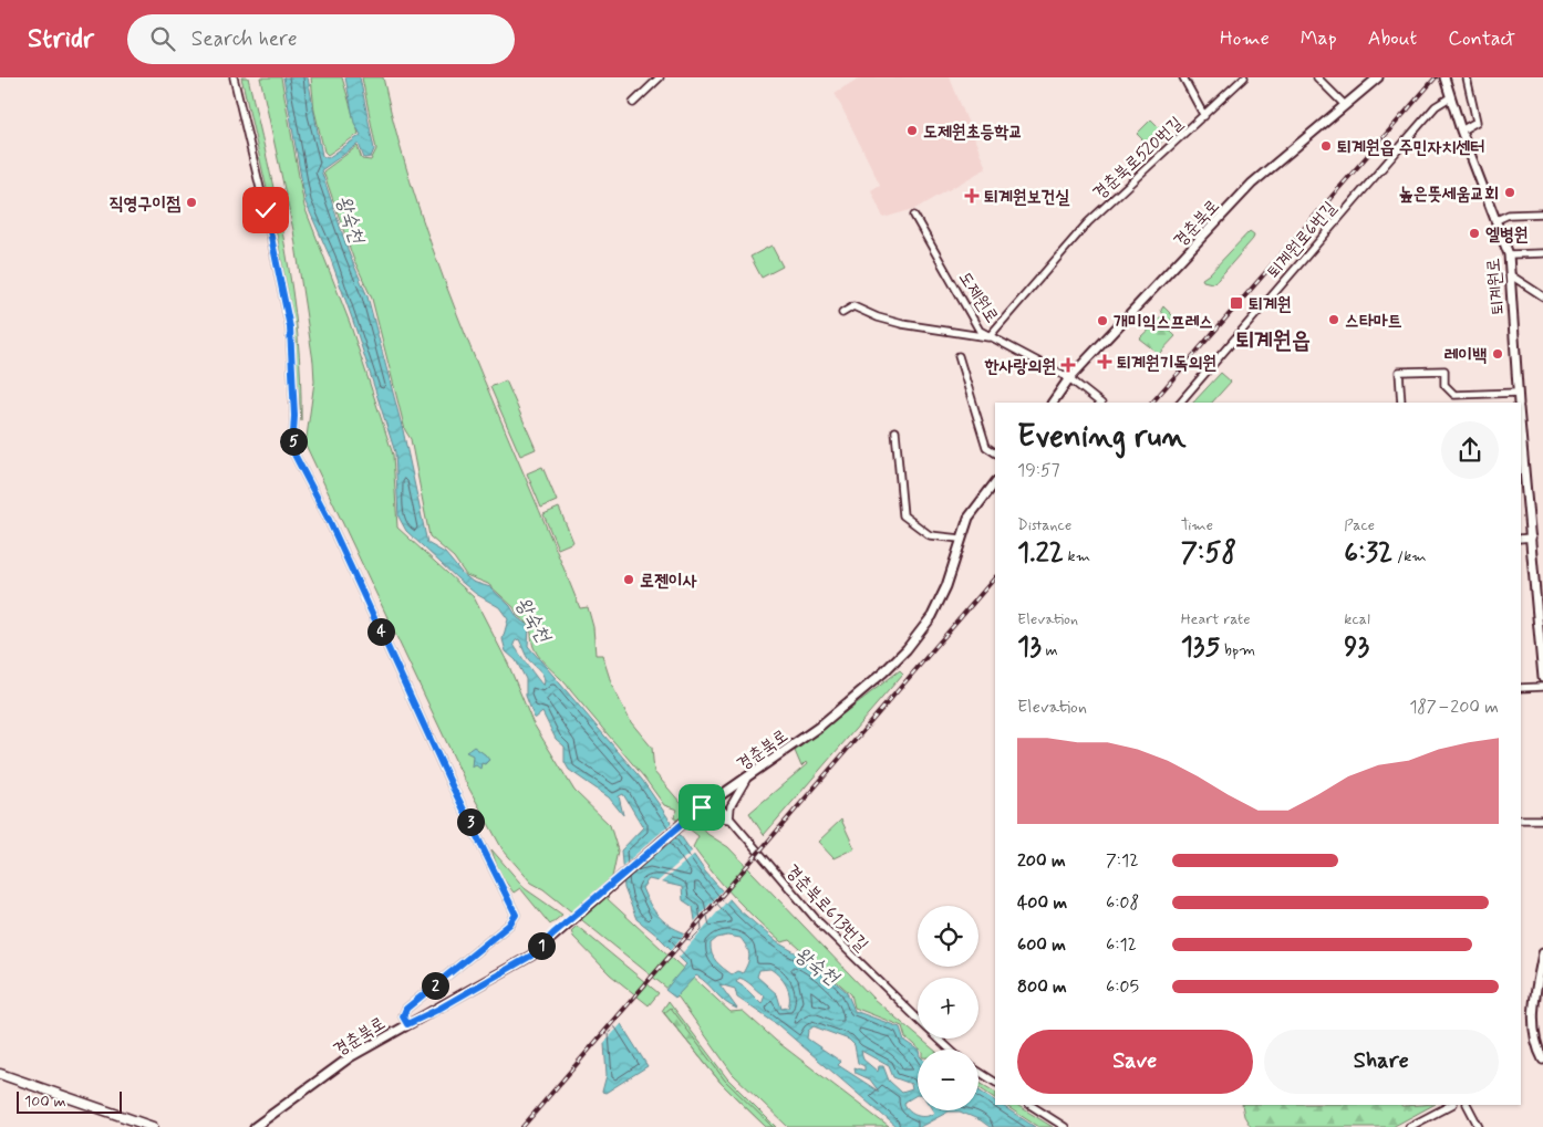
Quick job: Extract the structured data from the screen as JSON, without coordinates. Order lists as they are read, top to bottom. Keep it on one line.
{"streets":{"street":["경춘북로520번길","경춘북로","퇴계원로6번길","퇴계원로","도제원로","경춘북로613번길"]},"crossings":[["경춘북로520번길","도제원로"],["경춘북로","도제원로"],["경춘북로","경춘북로613번길"],["퇴계원로6번길","퇴계원로"]],"districts":["퇴계원읍"],"water":["왕숙천"],"places":{"other":["도제원초등학교","퇴계원읍 주민자치센터","높은뜻세움교회","직영구이점","엘병원","스타마트","개미익스프레스","레이백","로젠이사"],"health":["퇴계원보건실","퇴계원기독의원","한사랑의원"],"transit":["퇴계원"]},"scale_bar":"100 m","page":{"header":"Stridr","search":"Search here","nav":["Home","Map","About","Contact"],"heading":["Evening run","19:57"],"pins":["5","4","3","1","2"],"stats":[["Distance","1.22 km"],["Time","7:58"],["Pace","6:32 /km"],["Elevation","13 m"],["Heart rate","135 bpm"],["kcal","93"]],"chart":["Elevation","187–200 m"],"list":[{"name":"200 m","note":"7:12"},{"name":"400 m","note":"6:08"},{"name":"600 m","note":"6:12"},{"name":"800 m","note":"6:05"}],"map_buttons":["+","−"],"buttons":["Save","Share"],"scale":"100 m"}}
